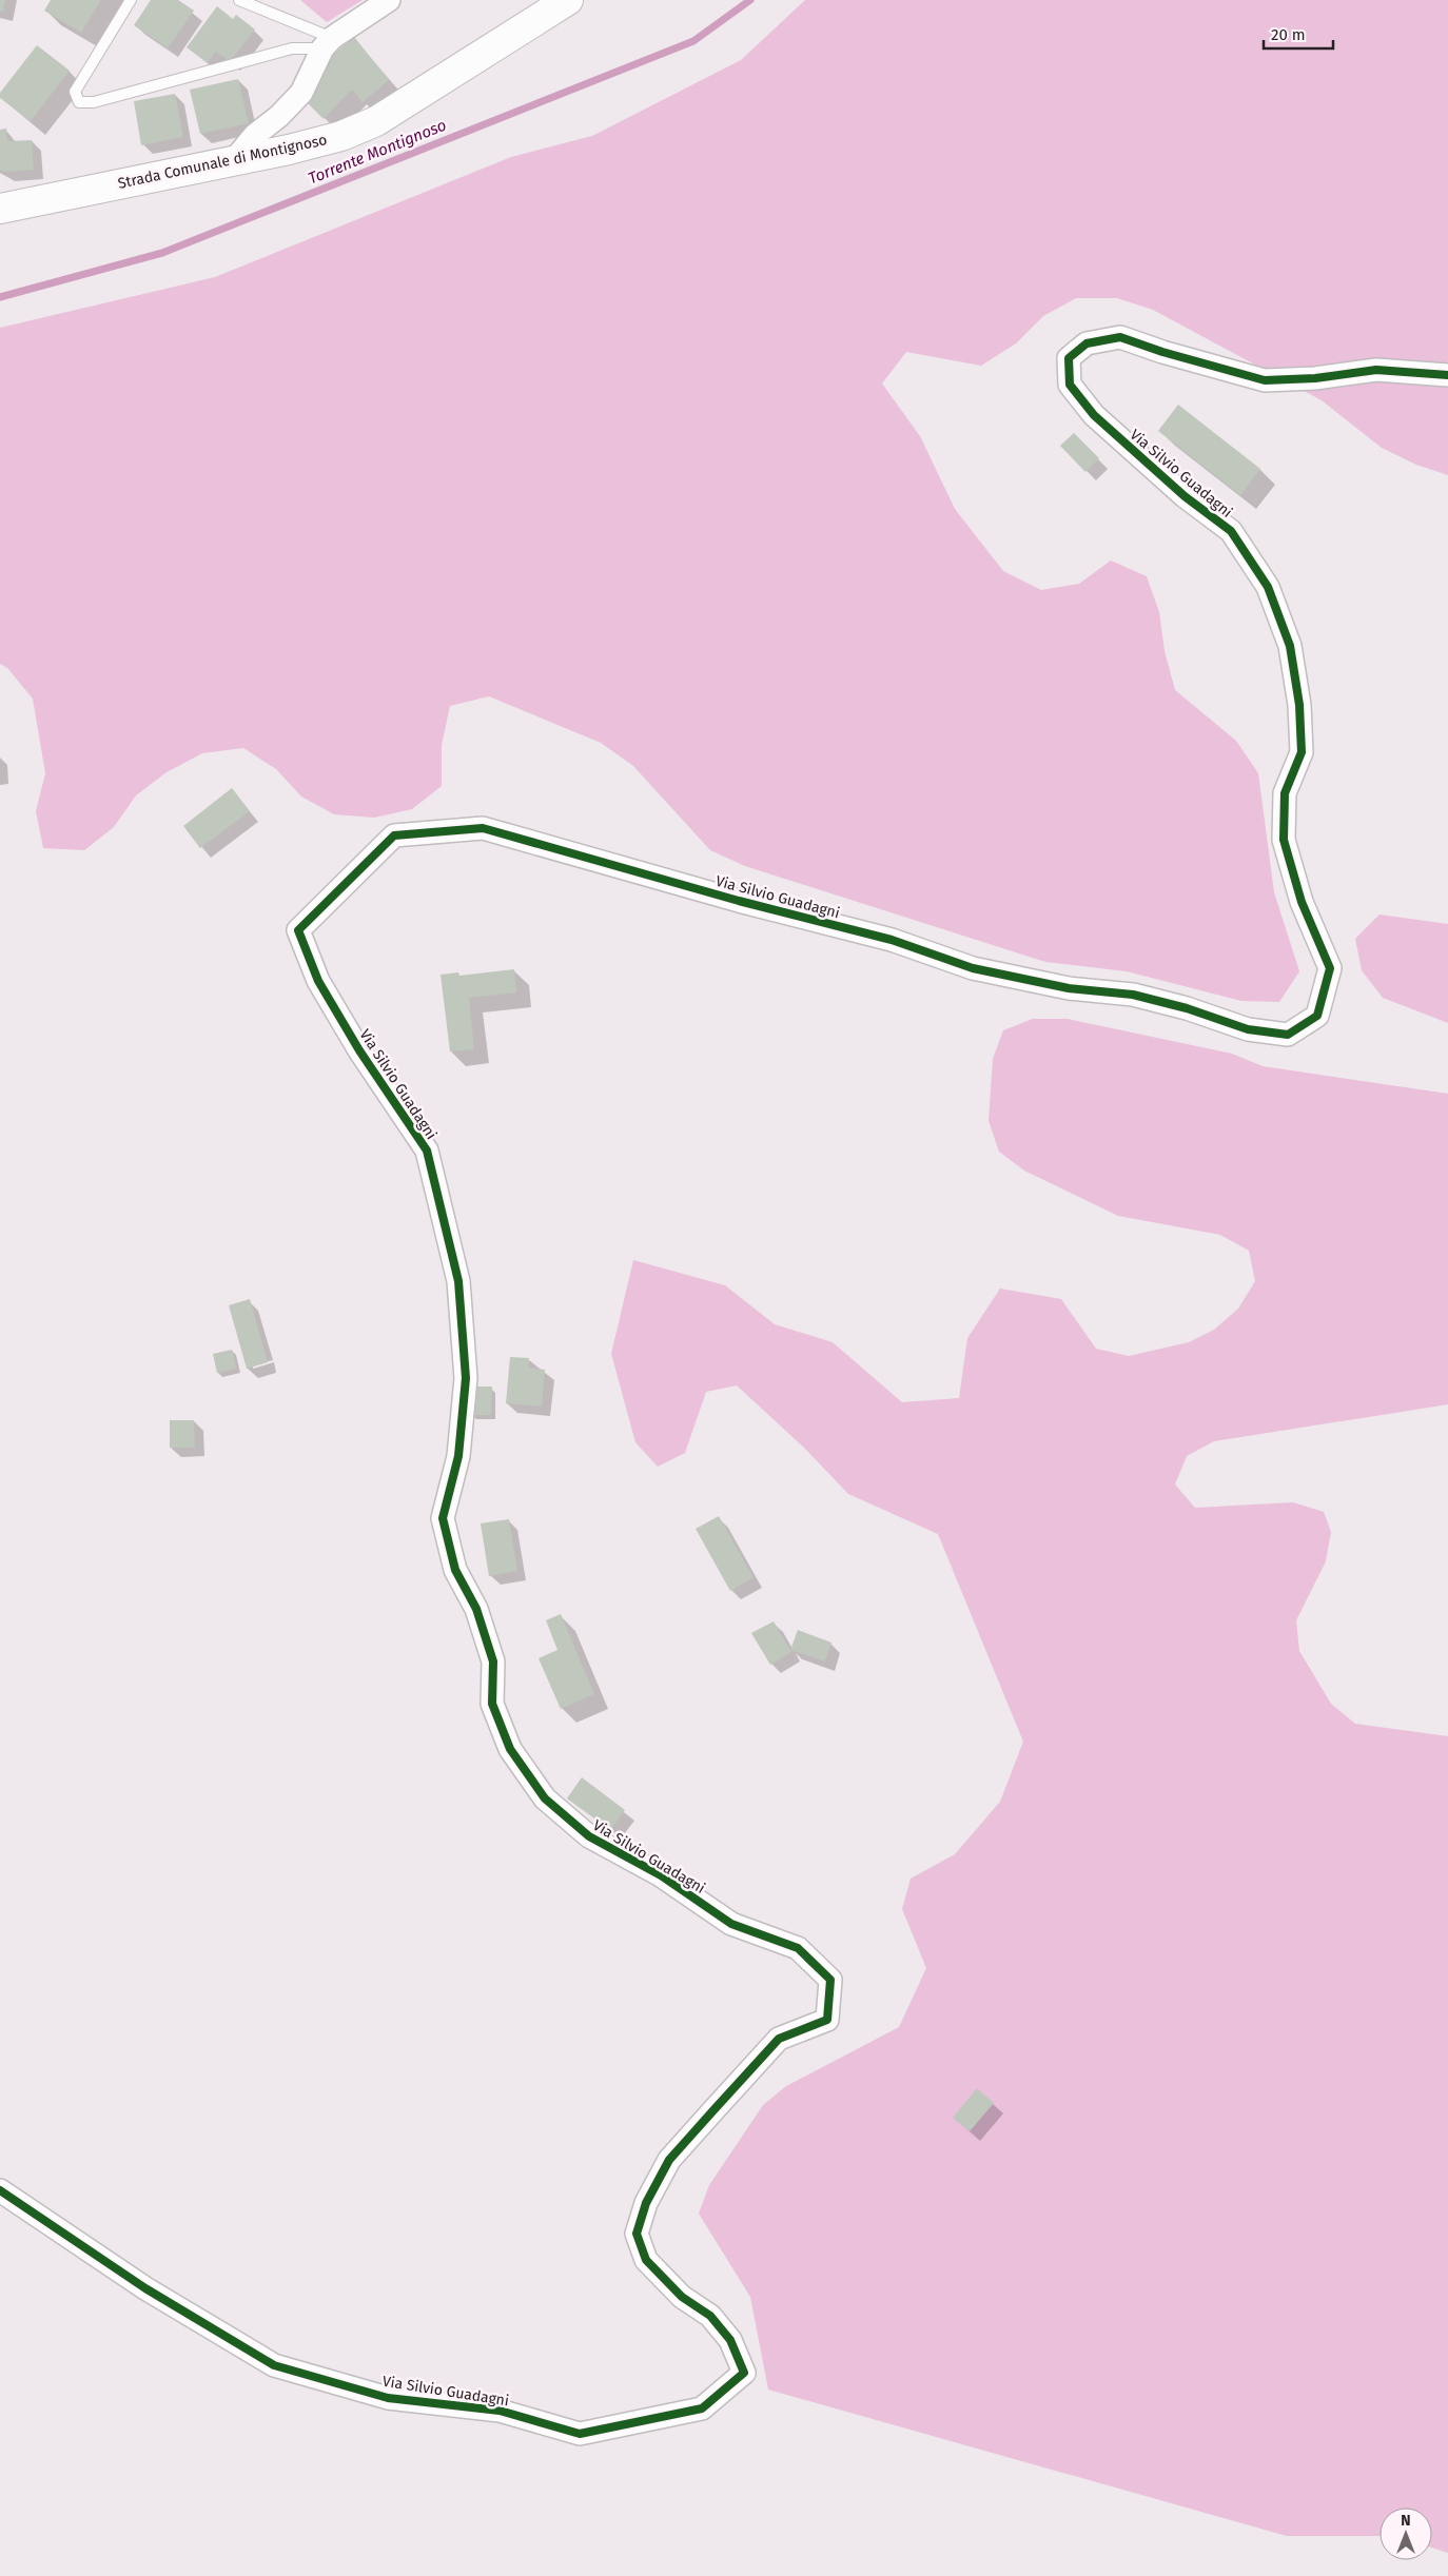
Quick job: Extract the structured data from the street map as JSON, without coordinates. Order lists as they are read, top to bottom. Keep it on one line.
{"streets":{"street":["Strada Comunale di Montignoso","Via Silvio Guadagni"]},"water":["Torrente Montignoso"],"scale_bar":"20 m","north":"top"}
